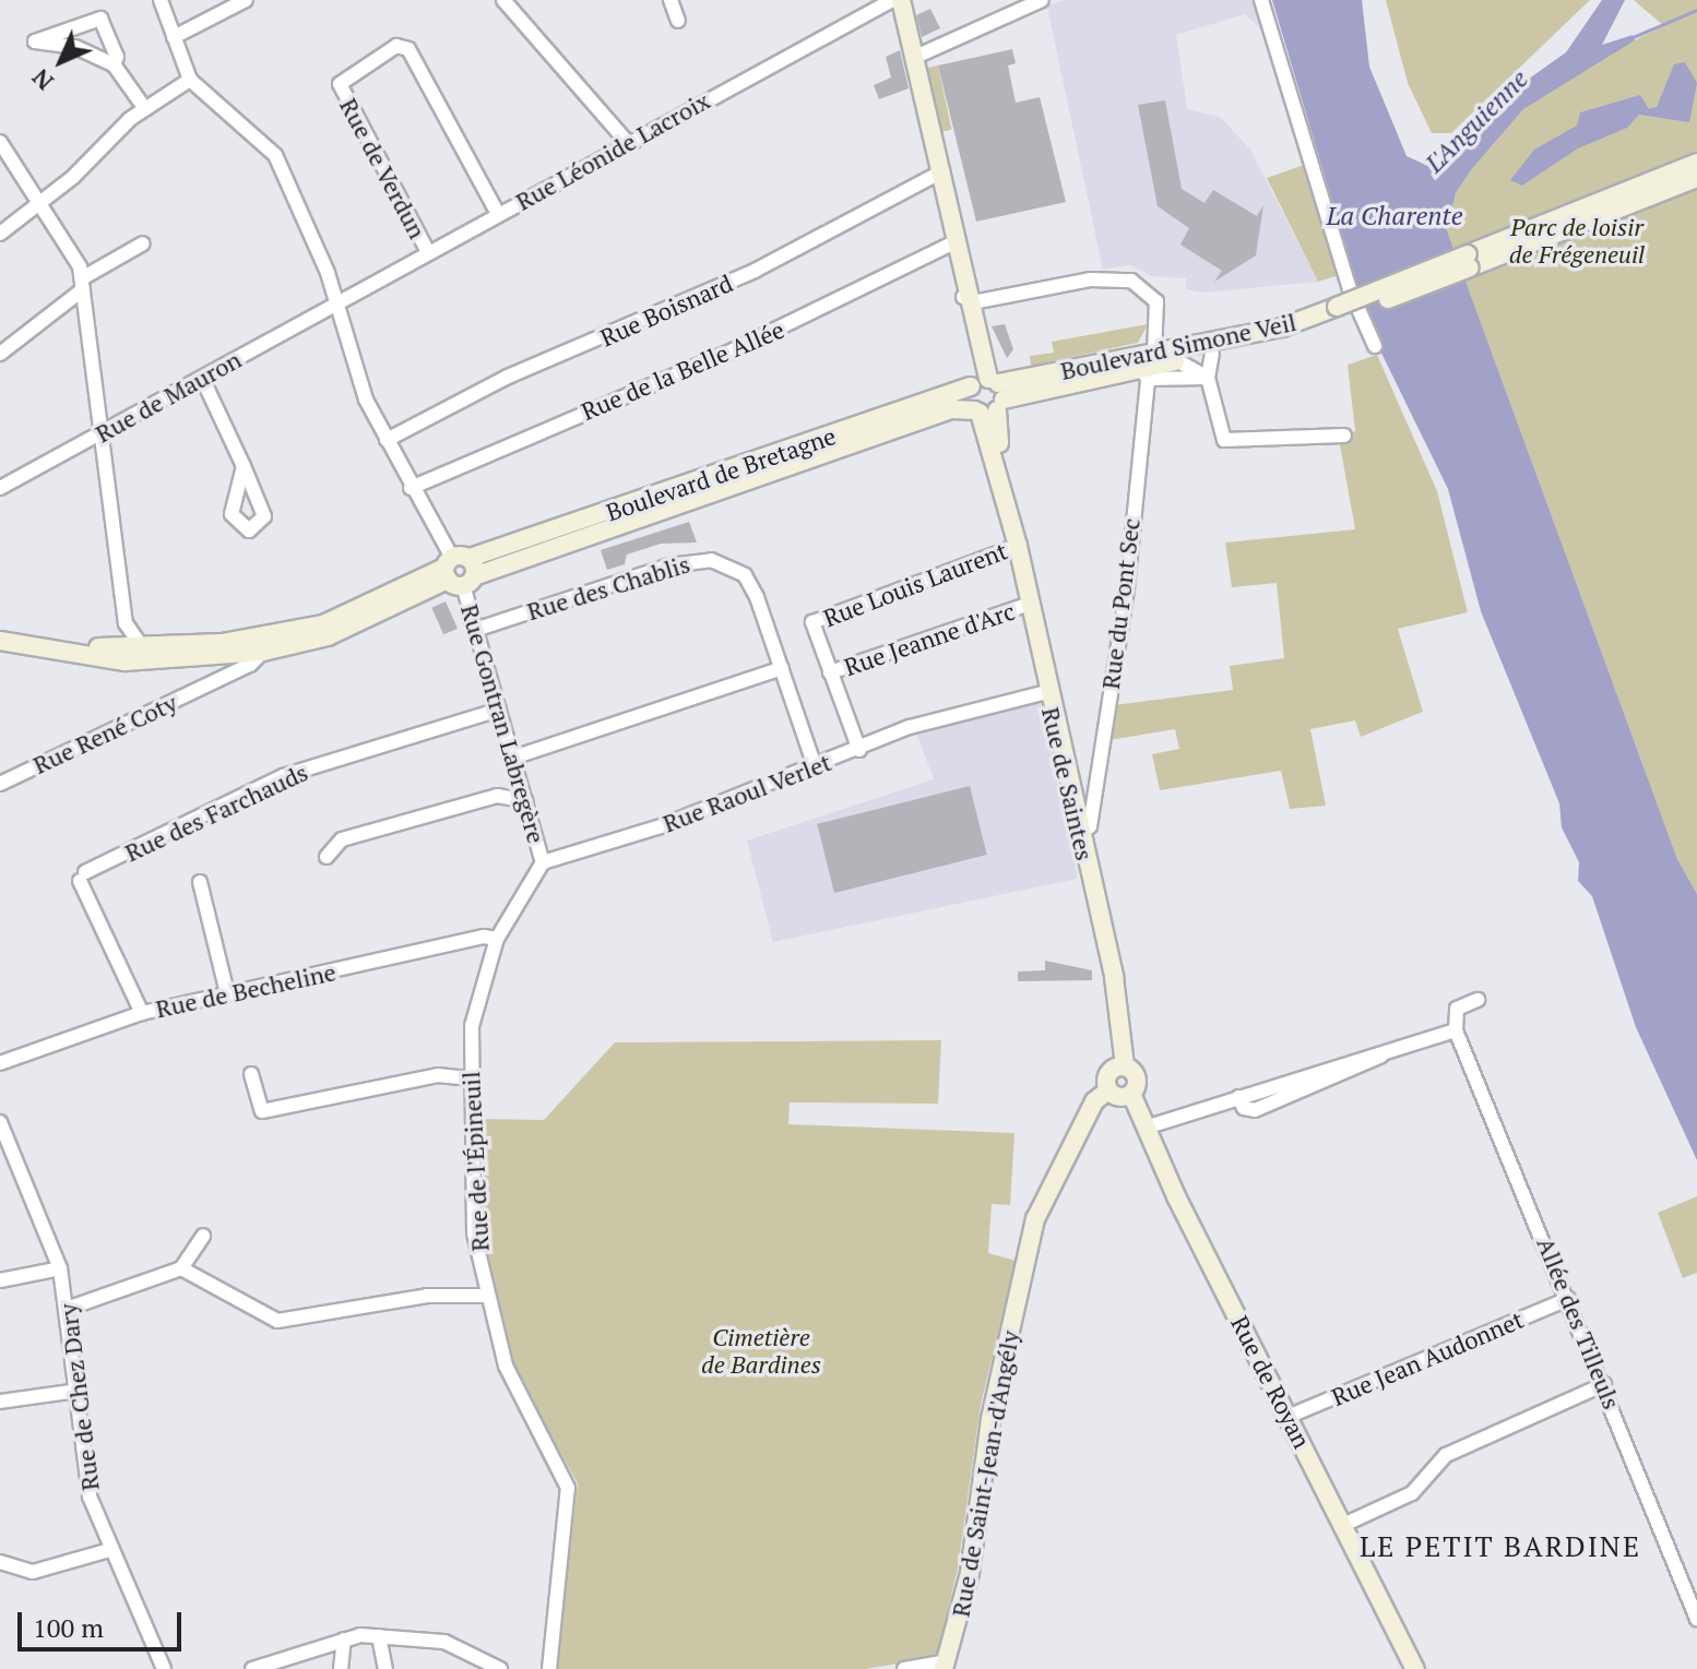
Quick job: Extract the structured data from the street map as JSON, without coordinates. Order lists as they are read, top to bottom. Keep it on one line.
{"streets":{"main road":["Boulevard Simone Veil","Boulevard de Bretagne","Rue de Saintes","Rue de Royan","Rue de Saint-Jean-d'Angély"],"street":["Rue Léonide Lacroix","Rue de Verdun","Rue Boisnard","Rue de la Belle Allée","Rue de Mauron","Rue Louis Laurent","Rue des Chablis","Rue du Pont Sec","Rue Jeanne d'Arc","Rue Gontran Labregère","Rue René Coty","Rue Raoul Verlet","Rue des Farchauds","Rue de Becheline","Rue de l'Épineuil","Allée des Tilleuls","Rue Jean Audonnet","Rue de Chez Dary"]},"crossings":[["Rue Léonide Lacroix","Rue de Verdun"],["Rue Léonide Lacroix","Rue de Mauron"],["Rue Léonide Lacroix","Rue Gontran Labregère"],["Rue Boisnard","Rue Gontran Labregère"],["Rue Boisnard","Rue de Saintes"],["Boulevard Simone Veil","Boulevard de Bretagne"],["Boulevard Simone Veil","Rue du Pont Sec"],["Boulevard Simone Veil","Rue de Saintes"],["Rue de la Belle Allée","Rue Gontran Labregère"],["Rue de la Belle Allée","Rue de Saintes"],["Rue de Mauron","Rue Gontran Labregère"],["Boulevard de Bretagne","Rue Gontran Labregère"],["Boulevard de Bretagne","Rue René Coty"],["Boulevard de Bretagne","Rue de Saintes"],["Rue Louis Laurent","Rue Jeanne d'Arc"],["Rue Louis Laurent","Rue de Saintes"],["Rue des Chablis","Rue Gontran Labregère"],["Rue des Chablis","Rue Raoul Verlet"],["Rue du Pont Sec","Rue de Saintes"],["Rue Jeanne d'Arc","Rue de Saintes"],["Rue Gontran Labregère","Rue Raoul Verlet"],["Rue Gontran Labregère","Rue des Farchauds"],["Rue de Saintes","Rue Raoul Verlet"],["Rue de Saintes","Rue de Royan"],["Rue de Saintes","Rue de Saint-Jean-d'Angély"],["Rue des Farchauds","Rue de Becheline"],["Rue de Becheline","Rue de l'Épineuil"],["Allée des Tilleuls","Rue Jean Audonnet"],["Rue Jean Audonnet","Rue de Royan"]],"districts":["LE PETIT BARDINE"],"water":["L'Anguienne","La Charente"],"parks":["Parc de loisir de Frégeneuil","Cimetière de Bardines"],"scale_bar":"100 m","north":"bottom left"}
